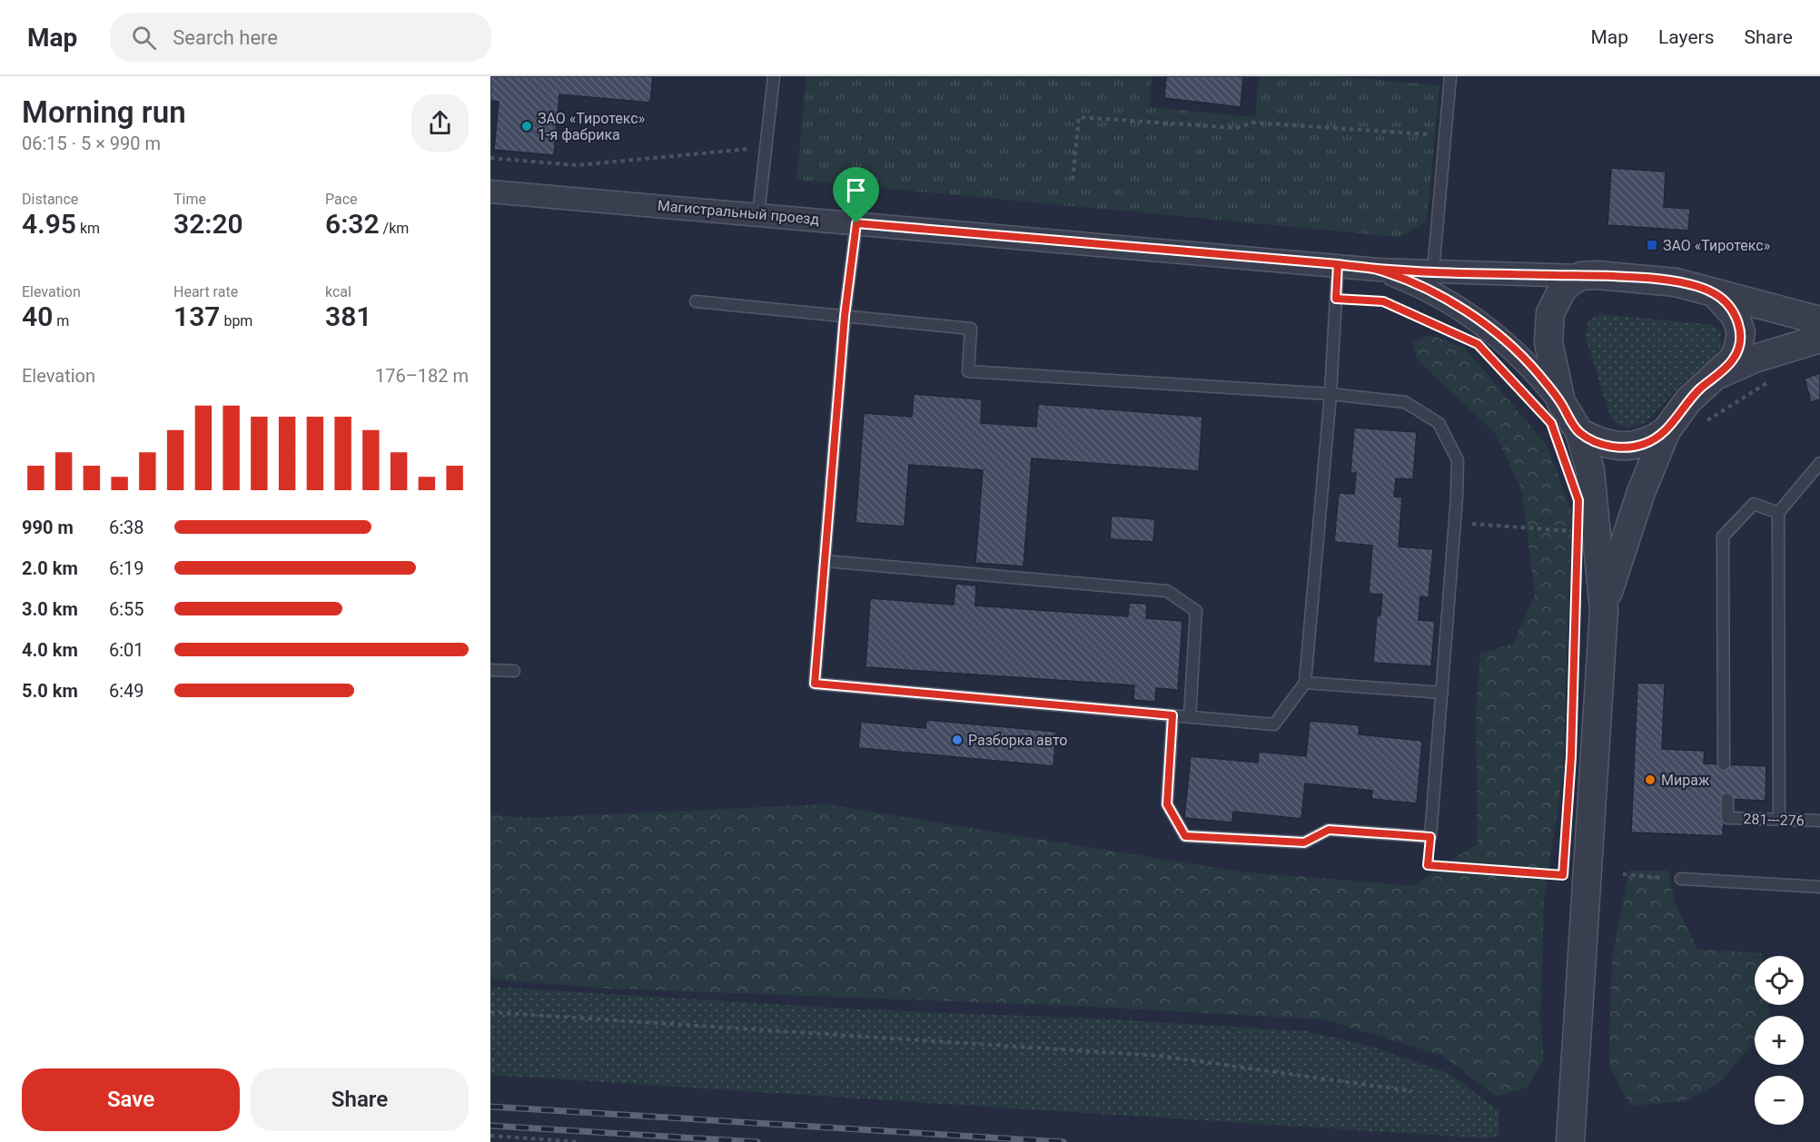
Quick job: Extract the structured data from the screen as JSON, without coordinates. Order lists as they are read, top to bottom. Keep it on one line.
{"streets":{"street":["Магистральный проезд"],"lane":["281---276"]},"places":{"other":["ЗАО «Тиротекс» 1-я фабрика","Разборка авто","Мираж"],"transit":["ЗАО «Тиротекс»"]},"page":{"header":"Map","search":"Search here","nav":["Map","Layers","Share"],"heading":["Morning run","06:15 · 5 × 990 m"],"stats":[["Distance","4.95 km"],["Time","32:20"],["Pace","6:32 /km"],["Elevation","40 m"],["Heart rate","137 bpm"],["kcal","381"]],"chart":["Elevation","176–182 m"],"list":[{"name":"990 m","note":"6:38"},{"name":"2.0 km","note":"6:19"},{"name":"3.0 km","note":"6:55"},{"name":"4.0 km","note":"6:01"},{"name":"5.0 km","note":"6:49"}],"map_buttons":["+","−"],"buttons":["Save","Share"]}}
